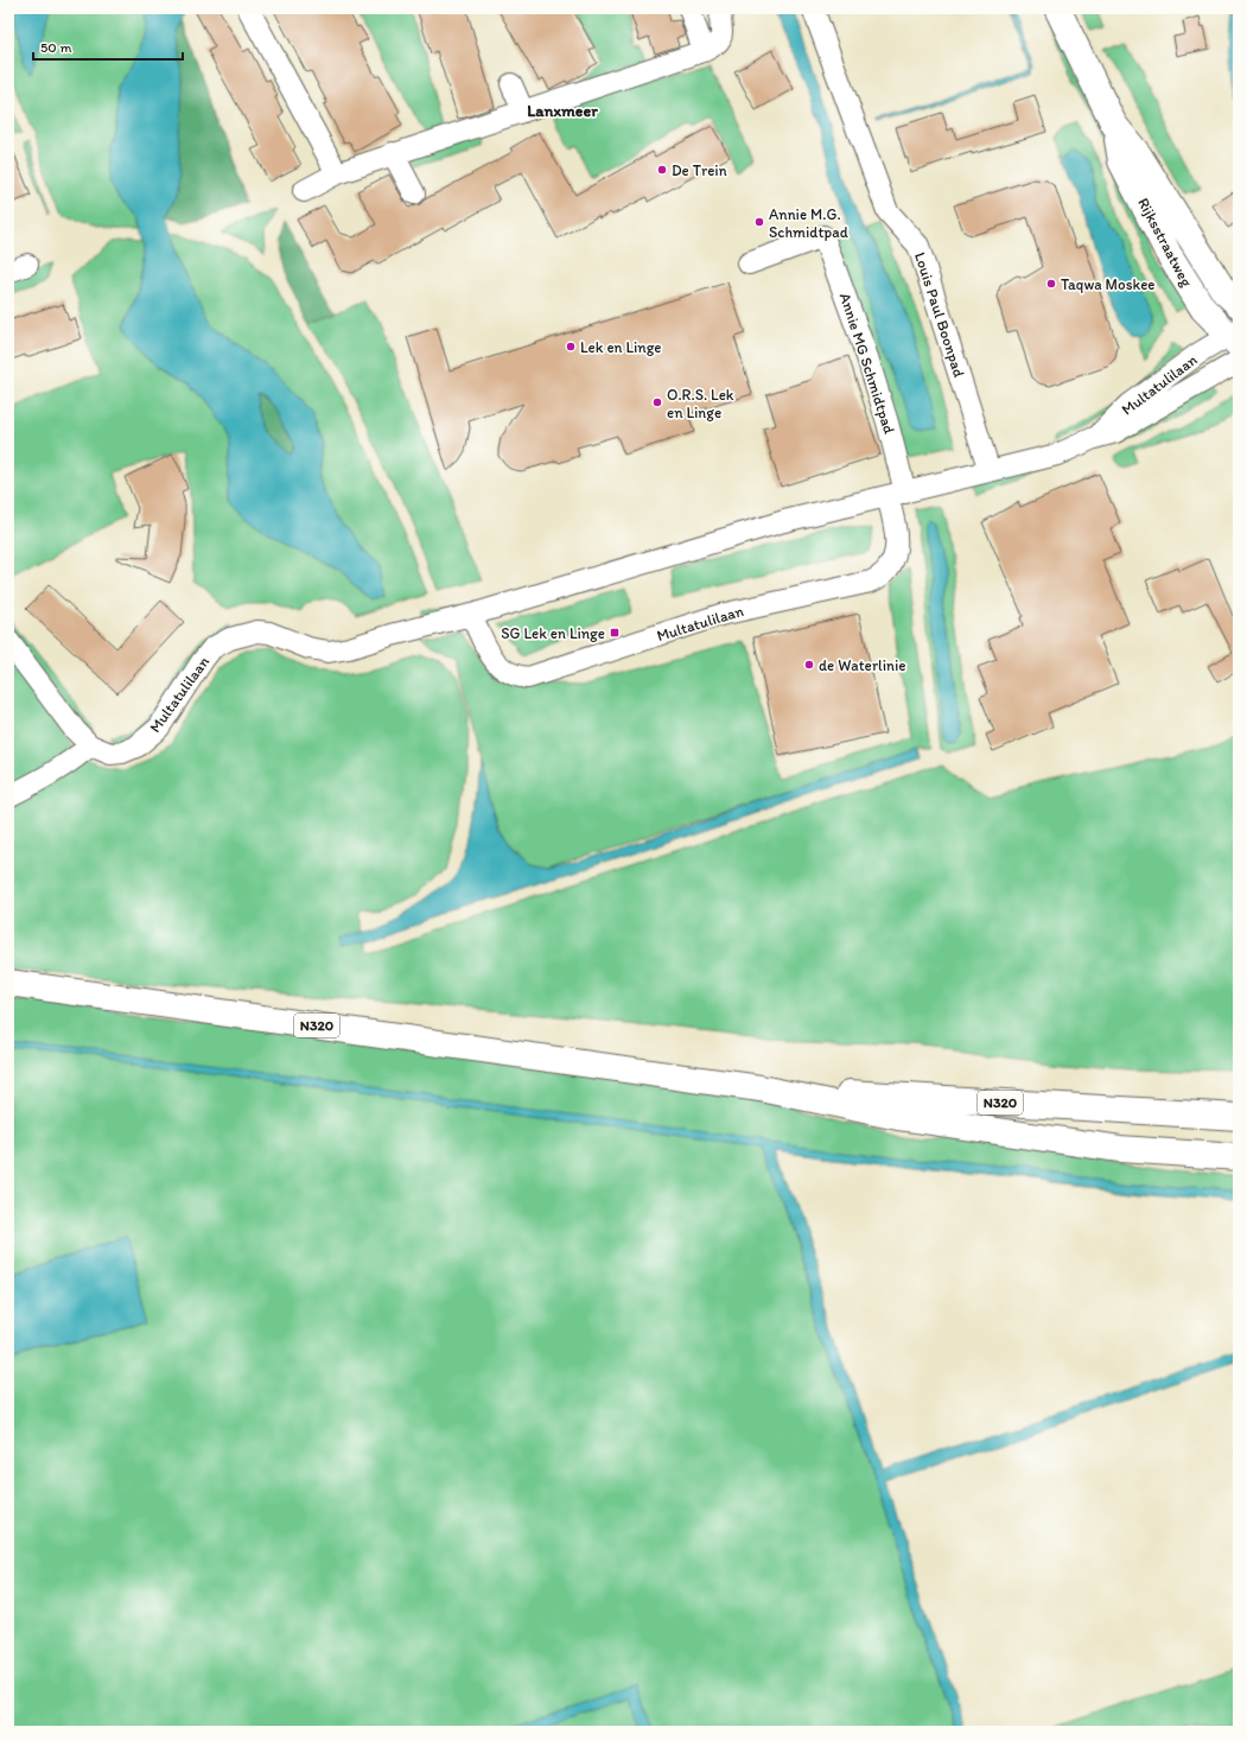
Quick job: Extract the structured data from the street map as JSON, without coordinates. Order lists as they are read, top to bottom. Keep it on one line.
{"streets":{"main road":["Rijksstraatweg","N320"],"street":["Louis Paul Boonpad","Annie MG Schmidtpad","Multatulilaan"]},"crossings":[["Rijksstraatweg","Multatulilaan"],["Louis Paul Boonpad","Multatulilaan"],["Annie MG Schmidtpad","Multatulilaan"]],"districts":["Lanxmeer"],"places":{"other":["De Trein","Annie M.G. Schmidtpad","Taqwa Moskee","Lek en Linge","O.R.S. Lek en Linge","de Waterlinie"],"transit":["SG Lek en Linge"]},"scale_bar":"50 m"}
